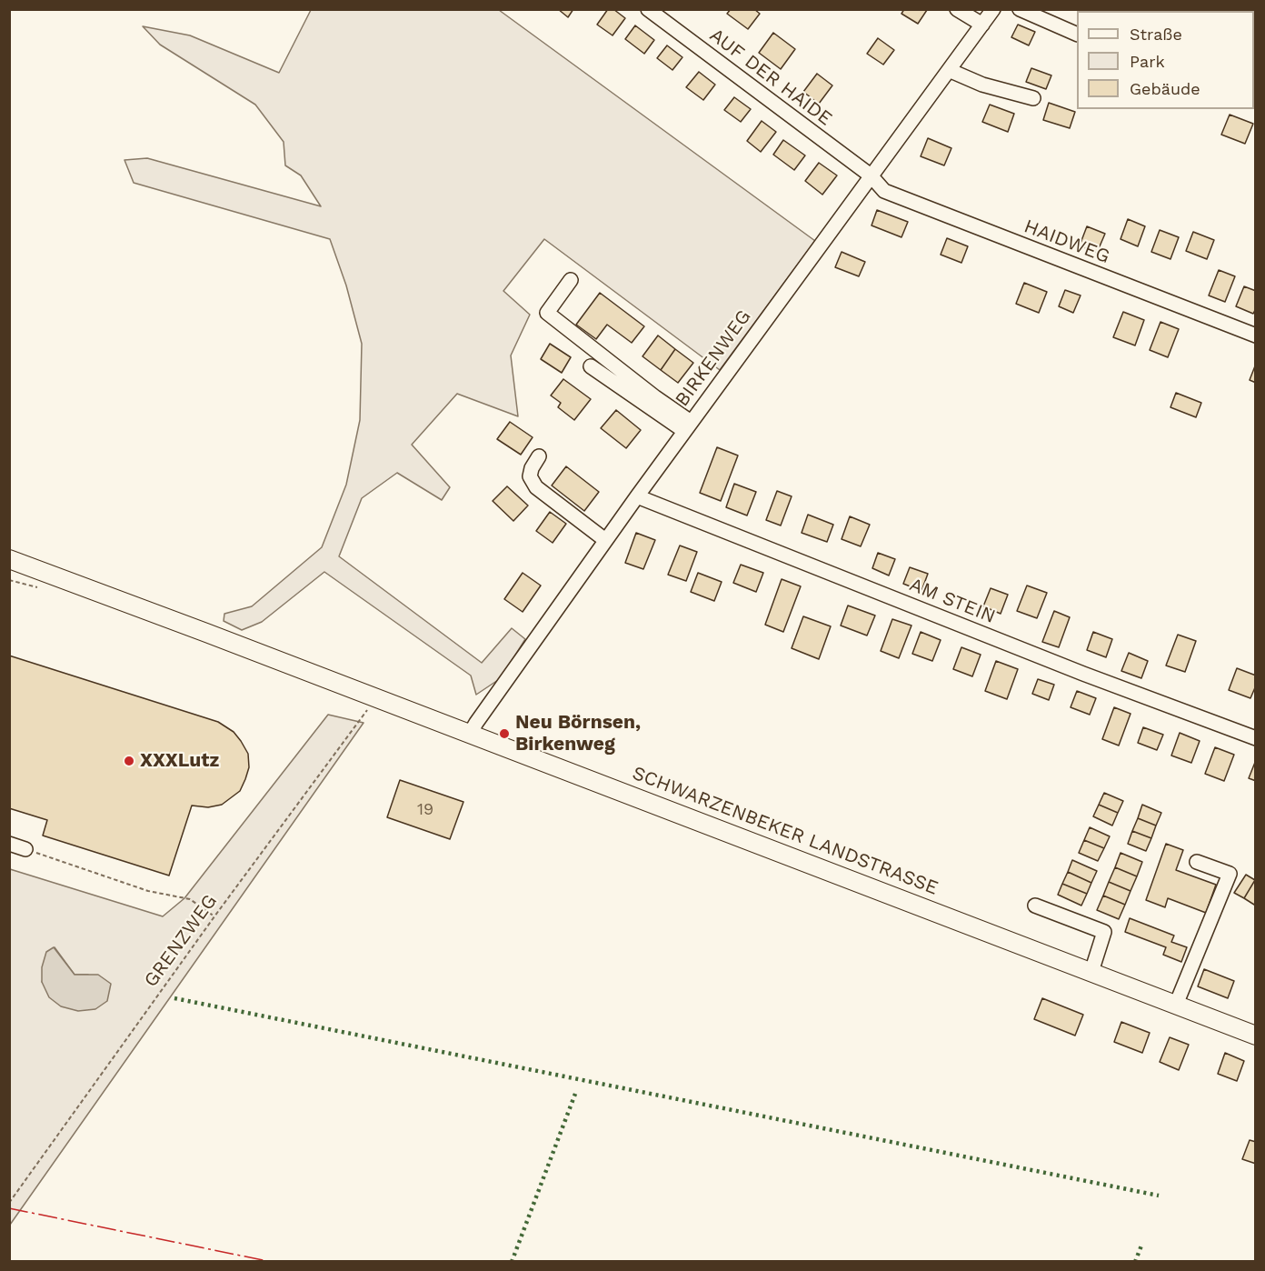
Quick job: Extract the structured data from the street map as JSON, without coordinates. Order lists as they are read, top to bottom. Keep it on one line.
{"streets":{"main road":["SCHWARZENBEKER LANDSTRASSE"],"street":["AUF DER HAIDE","HAIDWEG","BIRKENWEG","AM STEIN"],"path":["GRENZWEG"]},"crossings":[["AUF DER HAIDE","HAIDWEG"],["AUF DER HAIDE","BIRKENWEG"],["HAIDWEG","BIRKENWEG"],["BIRKENWEG","AM STEIN"],["BIRKENWEG","SCHWARZENBEKER LANDSTRASSE"],["SCHWARZENBEKER LANDSTRASSE","GRENZWEG"]],"places":["Neu Börnsen, Birkenweg","XXXLutz"],"house_numbers":["19"],"legend":["Straße","Park","Gebäude"]}
